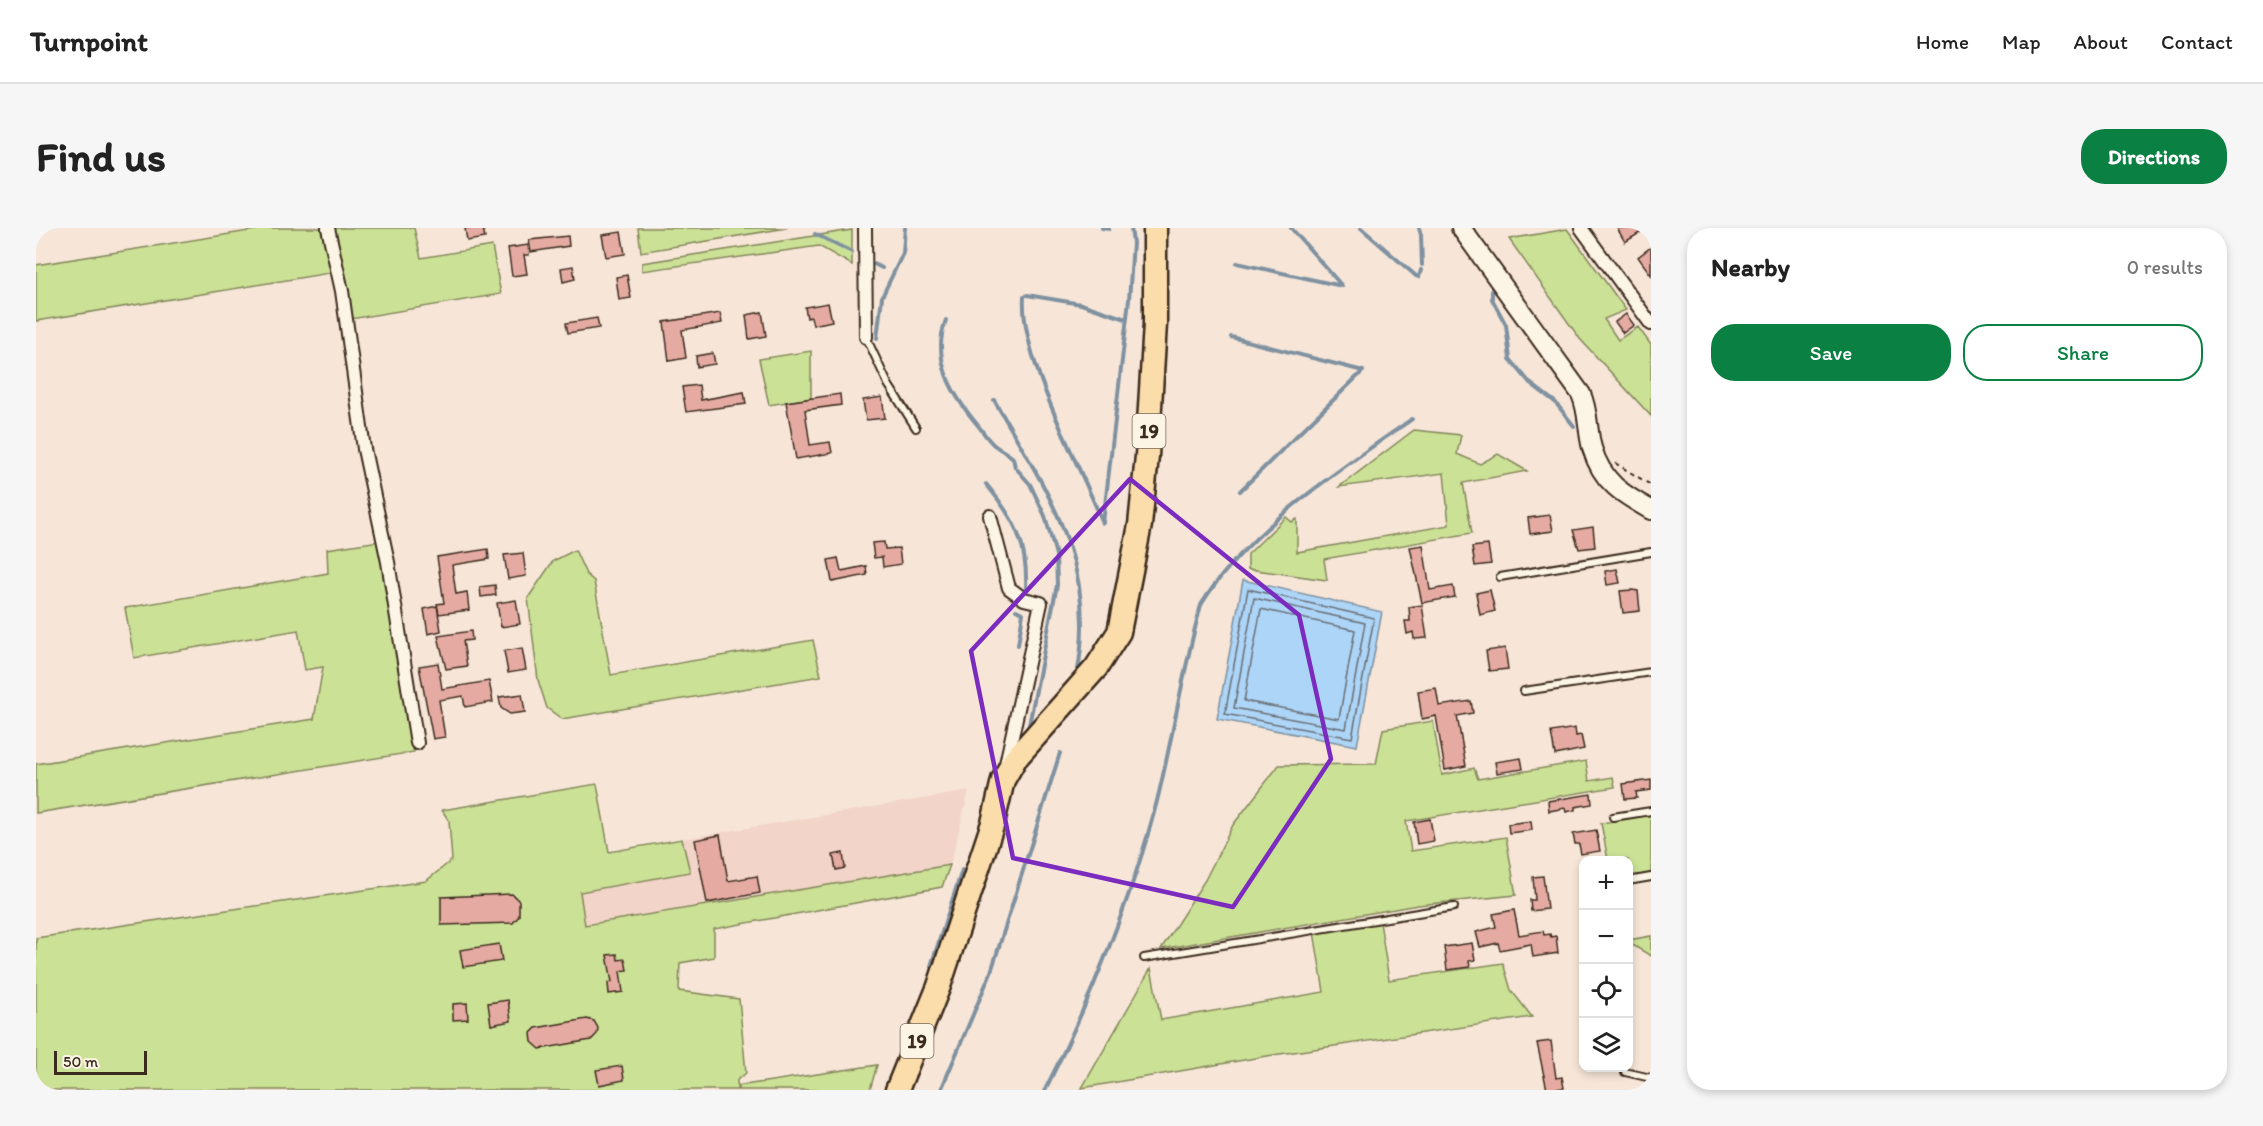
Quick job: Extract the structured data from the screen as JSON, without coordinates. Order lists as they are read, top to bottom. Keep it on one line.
{"streets":{"highway":["19"]},"scale_bar":"50 m","page":{"header":"Turnpoint","nav":["Home","Map","About","Contact"],"buttons":["Directions",["Save","Share"]],"title":"Find us","heading":["Nearby","0 results"],"map_buttons":["+","−"],"scale":"50 m"}}
